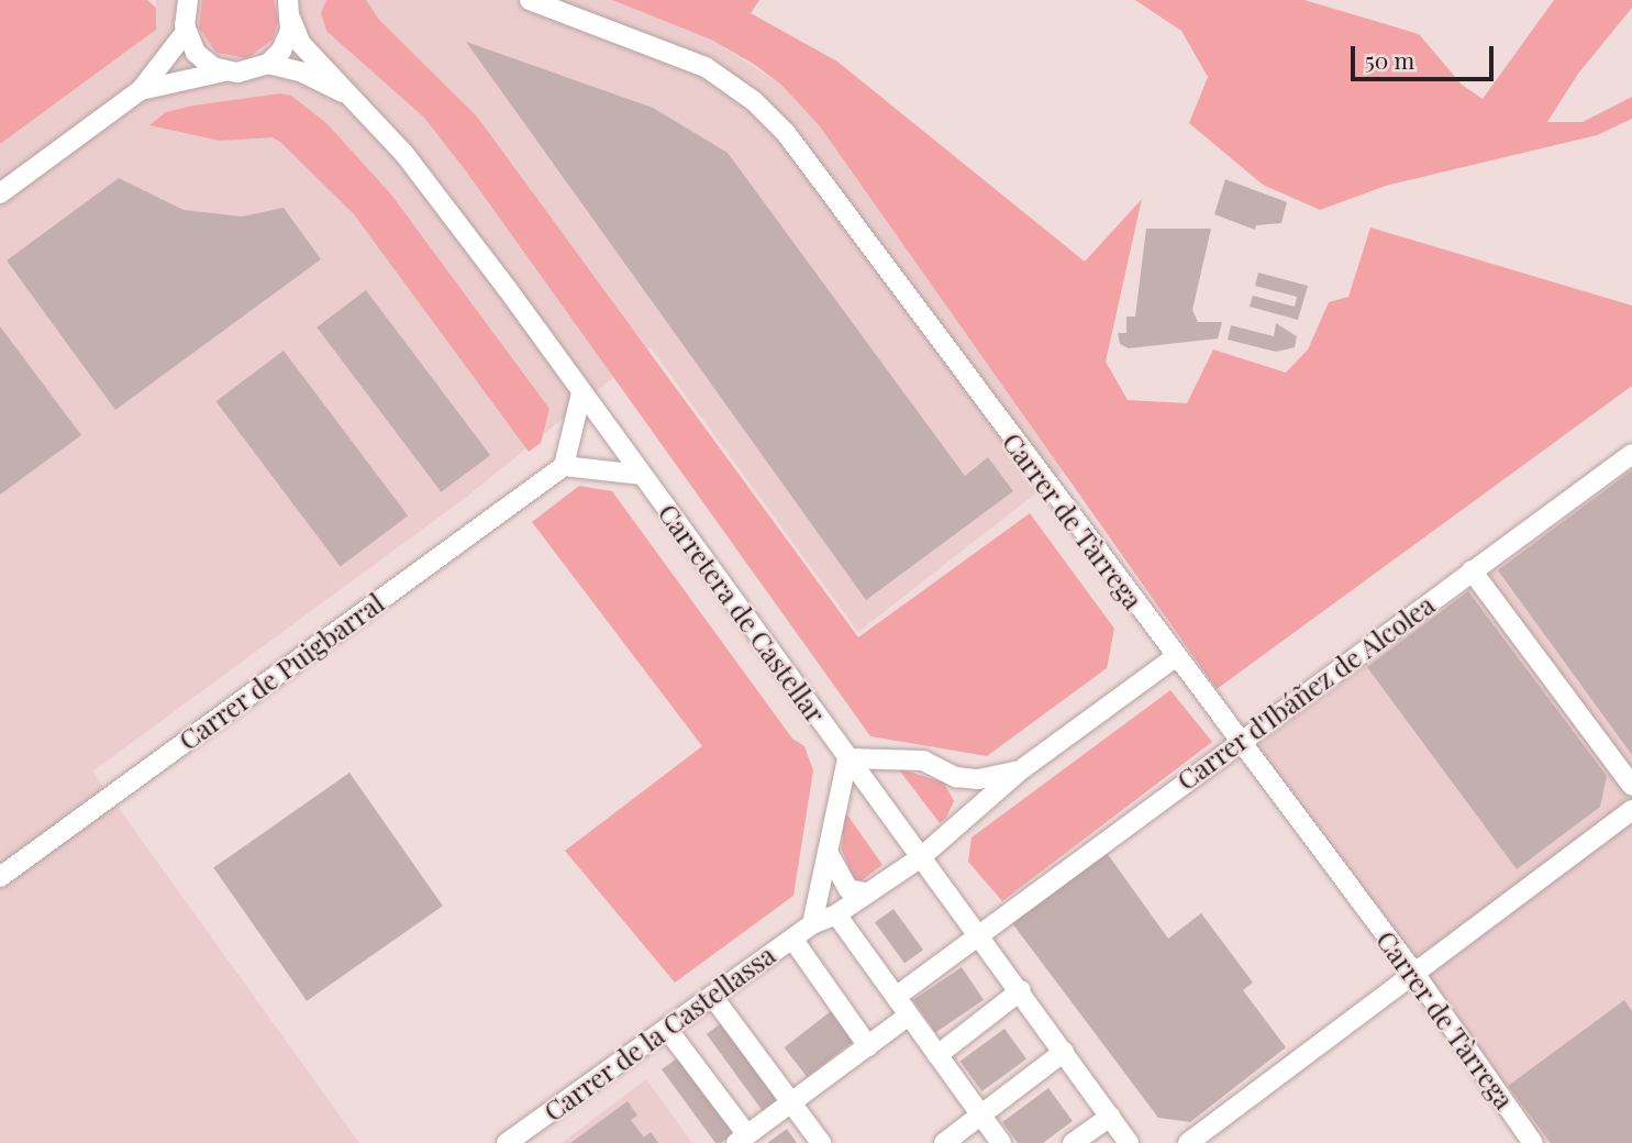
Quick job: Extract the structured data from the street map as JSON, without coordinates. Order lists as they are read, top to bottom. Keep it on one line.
{"streets":{"street":["Carrer de Tàrrega","Carretera de Castellar","Carrer de Puigbarral","Carrer d'Ibáñez de Alcolea","Carrer de la Castellassa"]},"crossings":[["Carrer de Tàrrega","Carrer d'Ibáñez de Alcolea"],["Carrer de Tàrrega","Carrer de la Castellassa"],["Carretera de Castellar","Carrer d'Ibáñez de Alcolea"],["Carretera de Castellar","Carrer de la Castellassa"]],"scale_bar":"50 m"}
